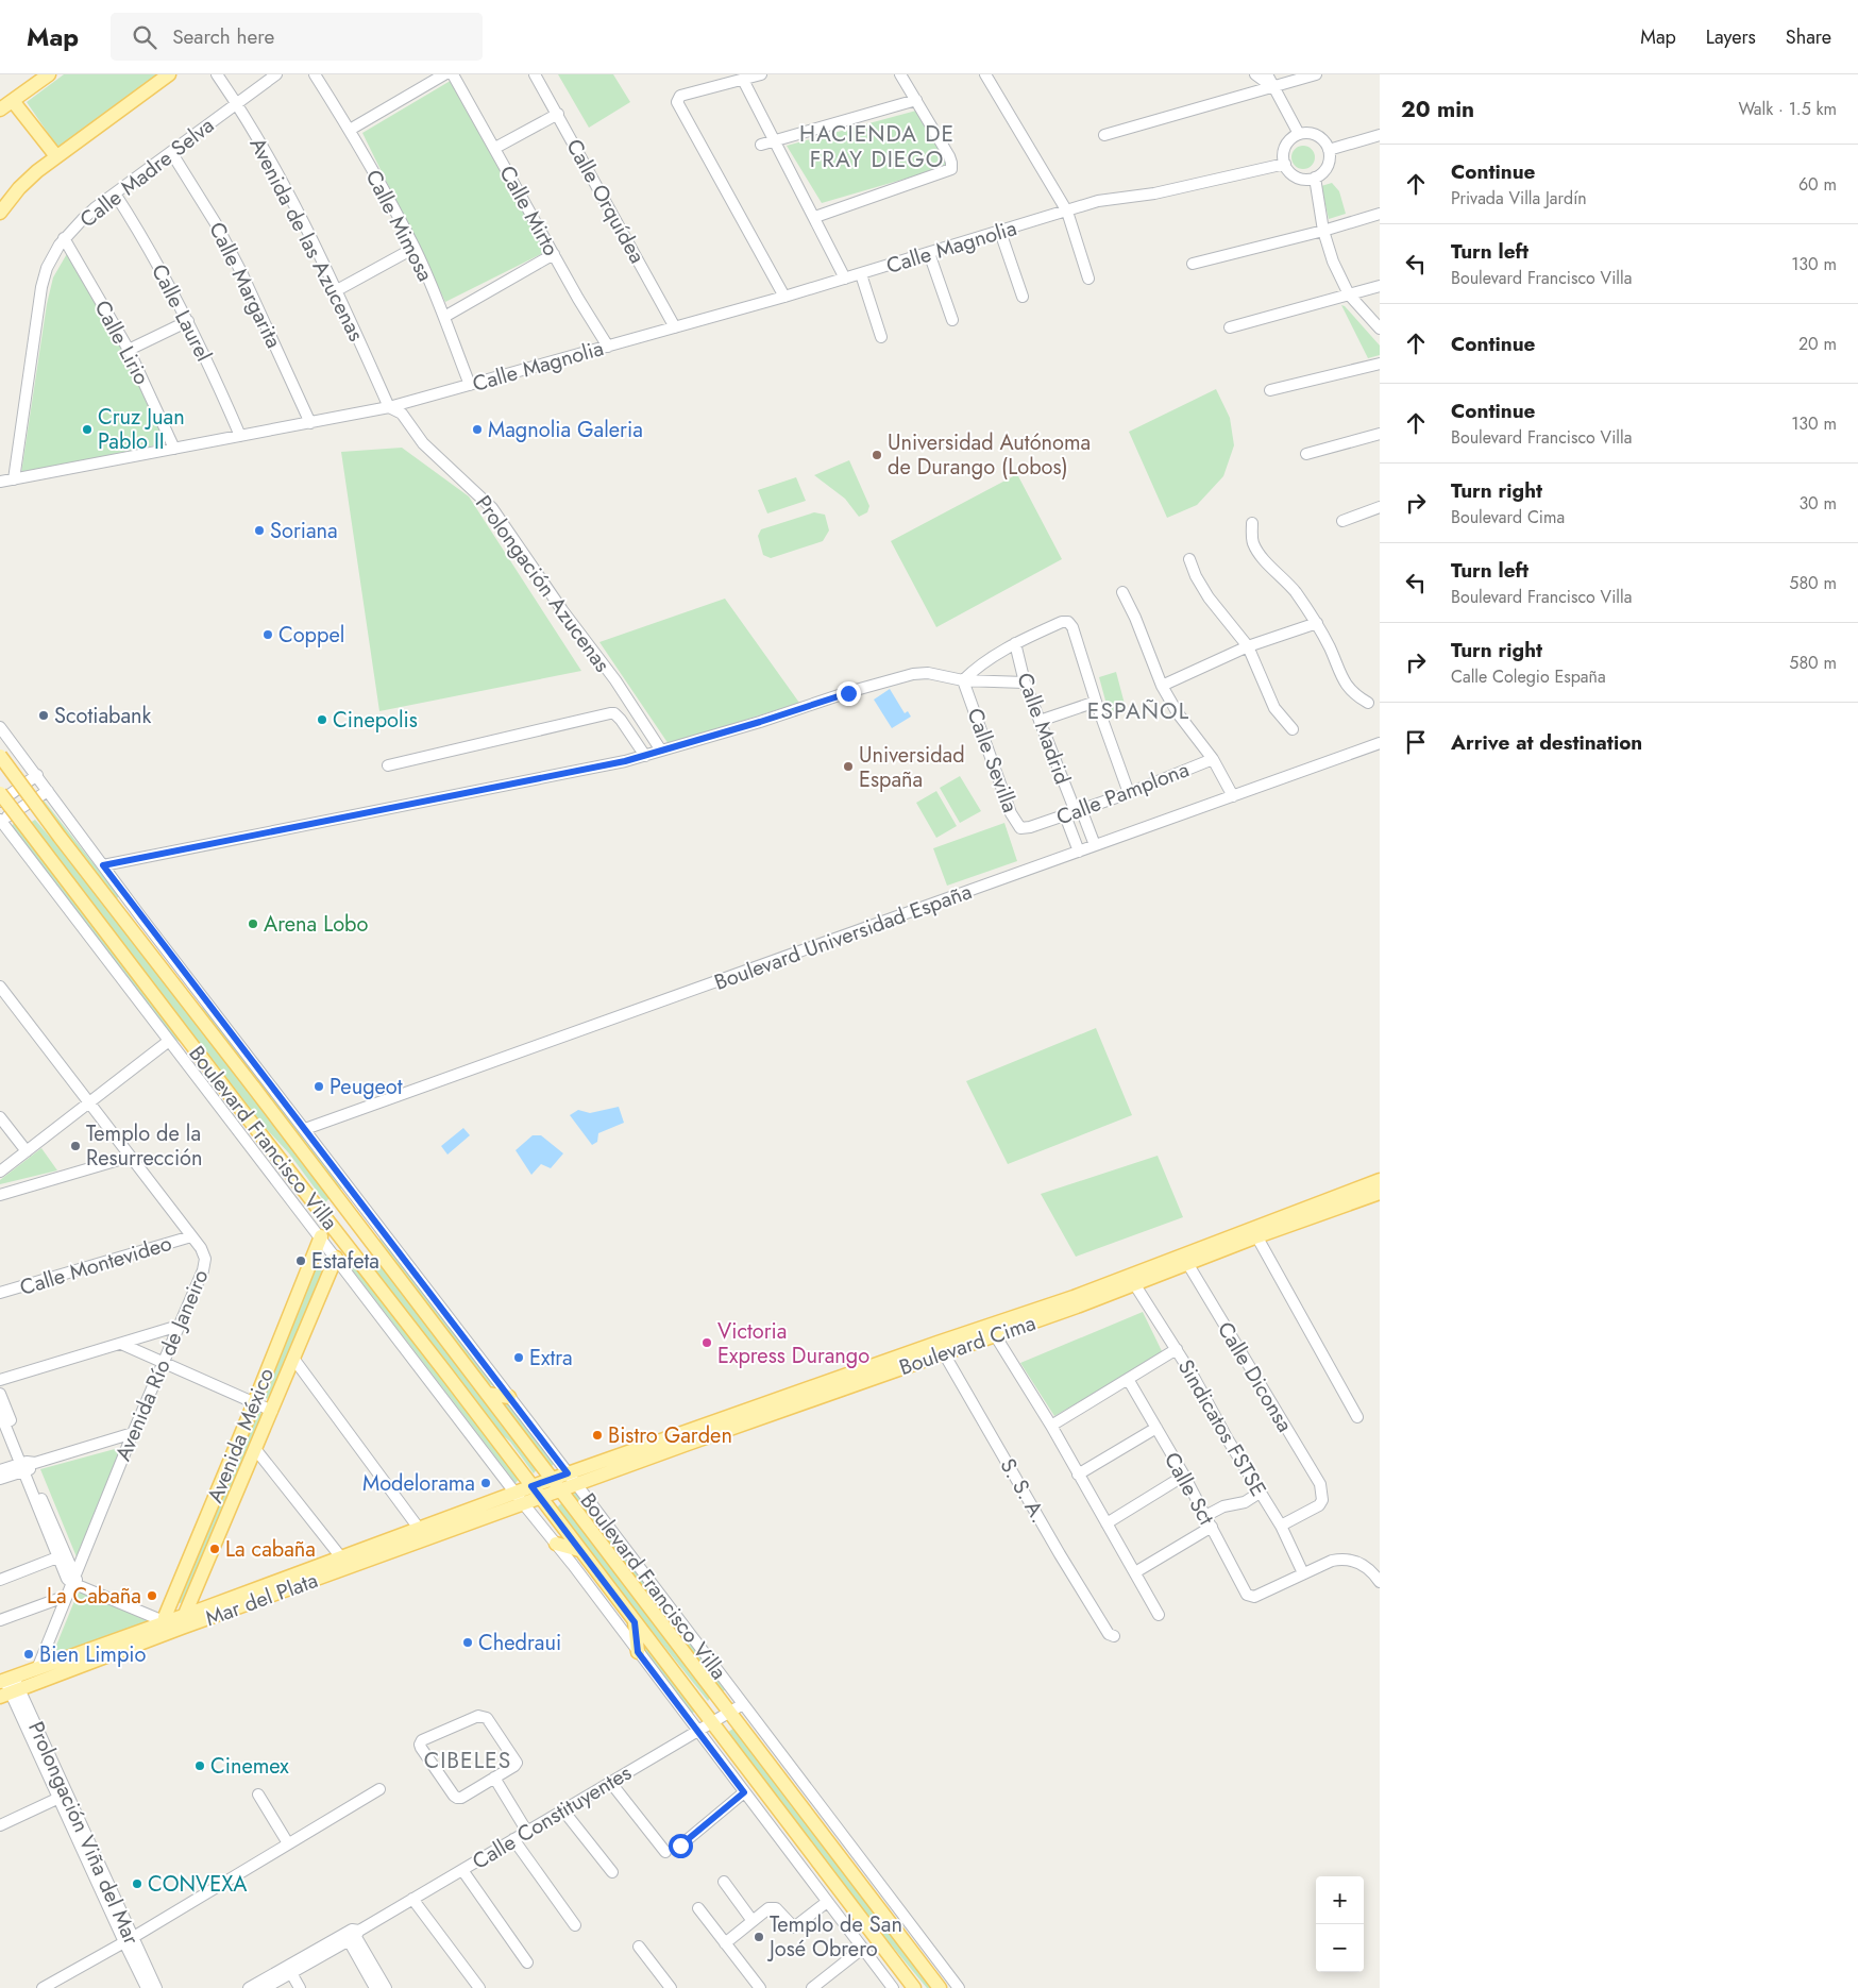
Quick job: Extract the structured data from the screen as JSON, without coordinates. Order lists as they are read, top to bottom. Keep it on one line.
{"streets":{"main road":["Boulevard Francisco Villa","Boulevard Cima","Avenida México","Mar del Plata"],"street":["Calle Madre Selva","Calle Orquídea","Calle Mirto","Calle Mimosa","Avenida de las Azucenas","Calle Magnolia","Calle Margarita","Calle Laurel","Calle Lirio","Prolongación Azucenas","Calle Madrid","Calle Sevilla","Calle Pamplona","Boulevard Universidad España","Calle Montevideo","Avenida Río de Janeiro","Calle Diconsa","Sindicatos FSTSE","Calle Sct","S. S. A.","Calle Constituyentes","Prolongación Viña del Mar"]},"crossings":[["Calle Madre Selva","Avenida de las Azucenas"],["Calle Madre Selva","Calle Magnolia"],["Calle Madre Selva","Calle Margarita"],["Calle Madre Selva","Calle Laurel"],["Calle Madre Selva","Calle Lirio"],["Calle Orquídea","Calle Magnolia"],["Calle Mirto","Calle Magnolia"],["Calle Mimosa","Calle Magnolia"],["Avenida de las Azucenas","Calle Magnolia"],["Avenida de las Azucenas","Prolongación Azucenas"],["Calle Magnolia","Calle Margarita"],["Calle Magnolia","Calle Laurel"],["Calle Magnolia","Calle Lirio"],["Calle Magnolia","Prolongación Azucenas"],["Calle Madrid","Calle Pamplona"],["Calle Madrid","Boulevard Universidad España"],["Calle Sevilla","Calle Pamplona"],["Boulevard Universidad España","Boulevard Francisco Villa"],["Boulevard Francisco Villa","Boulevard Cima"],["Boulevard Francisco Villa","Avenida México"],["Boulevard Francisco Villa","Mar del Plata"],["Boulevard Francisco Villa","Calle Constituyentes"],["Calle Montevideo","Avenida Río de Janeiro"],["Boulevard Cima","Calle Diconsa"],["Boulevard Cima","Sindicatos FSTSE"],["Boulevard Cima","S. S. A."],["Boulevard Cima","Mar del Plata"],["Calle Diconsa","Sindicatos FSTSE"],["Sindicatos FSTSE","Calle Sct"],["Avenida México","Mar del Plata"],["Mar del Plata","Prolongación Viña del Mar"]],"districts":["HACIENDA DE FRAY DIEGO","ESPAÑOL","CIBELES"],"places":["Cruz Juan Pablo II","Magnolia Galeria","Universidad Autónoma de Durango (Lobos)","Soriana","Coppel","Scotiabank","Cinepolis","Universidad España","Arena Lobo","Peugeot","Templo de la Resurrección","Estafeta","Victoria Express Durango","Extra","Bistro Garden","Modelorama","La cabaña","La Cabaña","Chedraui","Bien Limpio","Cinemex","CONVEXA","Templo de San José Obrero"],"page":{"header":"Map","search":"Search here","nav":["Map","Layers","Share"],"heading":["20 min","Walk · 1.5 km"],"list":[["Continue","Privada Villa Jardín","60 m"],["Turn left","Boulevard Francisco Villa","130 m"],["Continue","20 m"],["Continue","Boulevard Francisco Villa","130 m"],["Turn right","Boulevard Cima","30 m"],["Turn left","Boulevard Francisco Villa","580 m"],["Turn right","Calle Colegio España","580 m"],"Arrive at destination"],"map_buttons":["+","−"]}}
